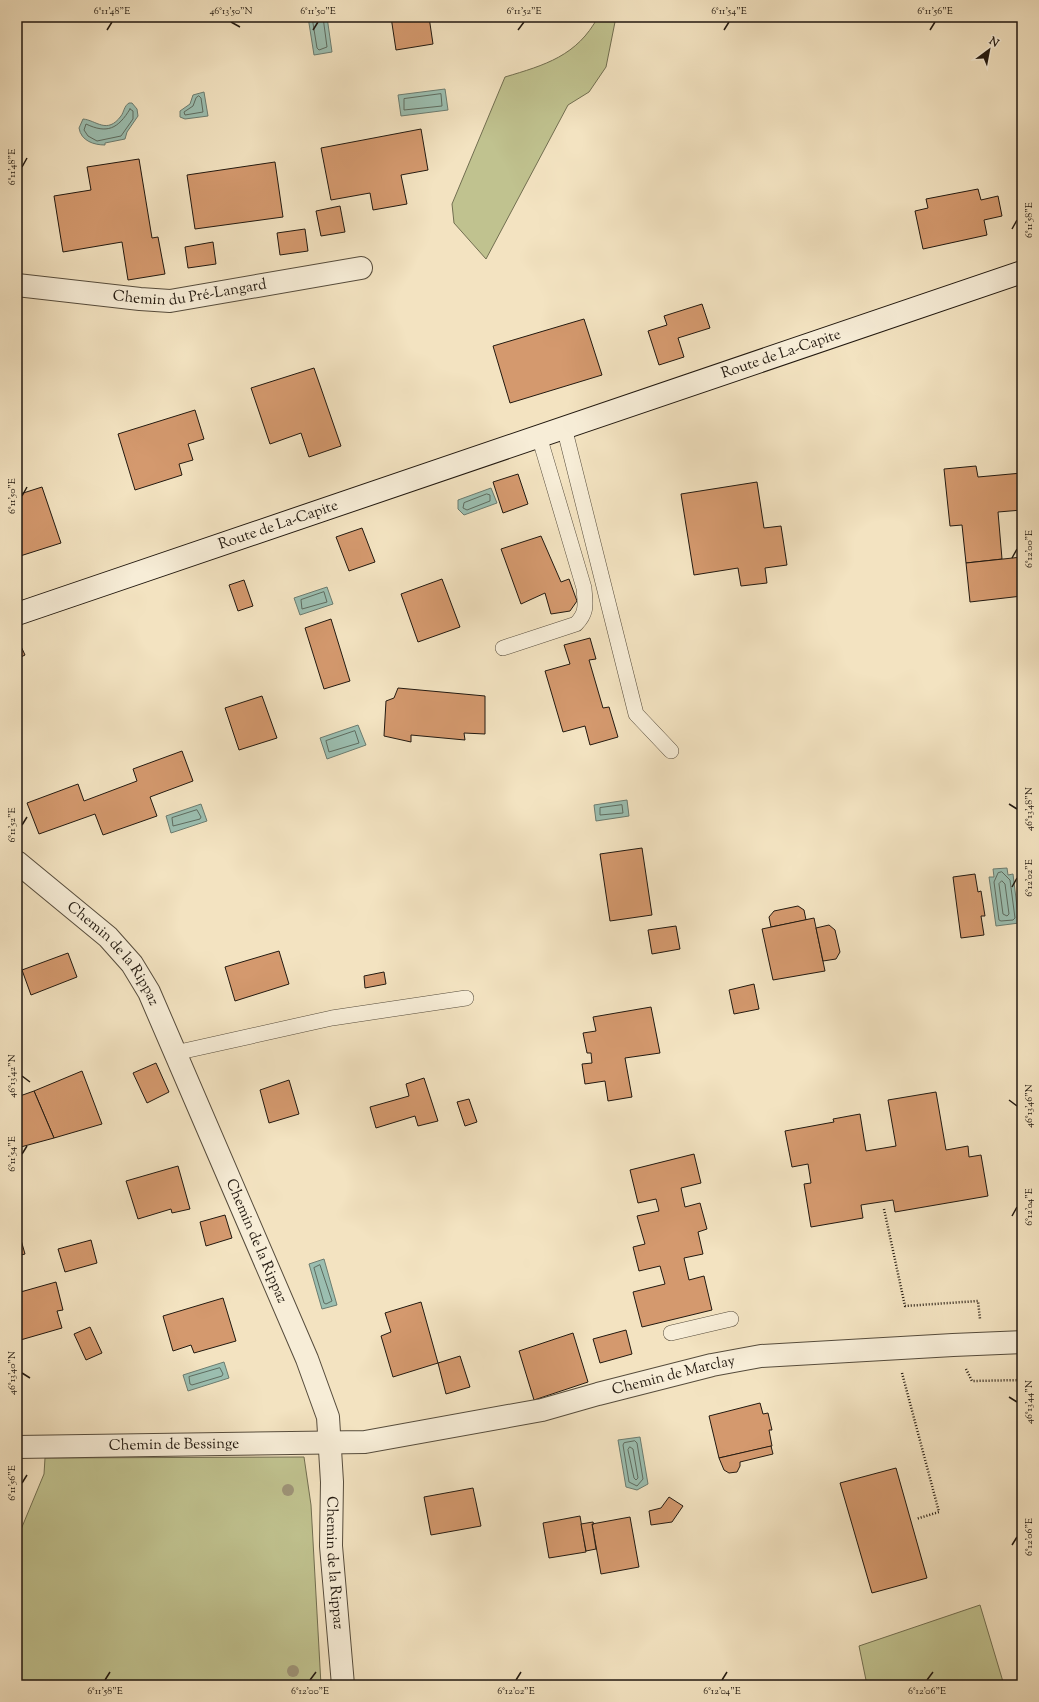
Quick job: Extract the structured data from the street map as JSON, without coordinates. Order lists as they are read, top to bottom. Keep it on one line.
{"streets":{"street":["Chemin du Pré-Langard","Route de La-Capite","Chemin de la Rippaz","Chemin de Marclay","Chemin de Bessinge"]},"crossings":[["Chemin de la Rippaz","Chemin de Marclay"],["Chemin de la Rippaz","Chemin de Bessinge"],["Chemin de Marclay","Chemin de Bessinge"]],"north":"top right","coordinates":["6°11'48\"E","46°13'50\"N","6°11'50\"E","6°11'52\"E","6°11'54\"E","6°11'56\"E","6°11'58\"E","6°12'00\"E","46°13'48\"N","6°12'02\"E","46°13'42\"N","46°13'46\"N","6°12'04\"E","46°13'40\"N","46°13'44\"N","6°12'06\"E"]}
